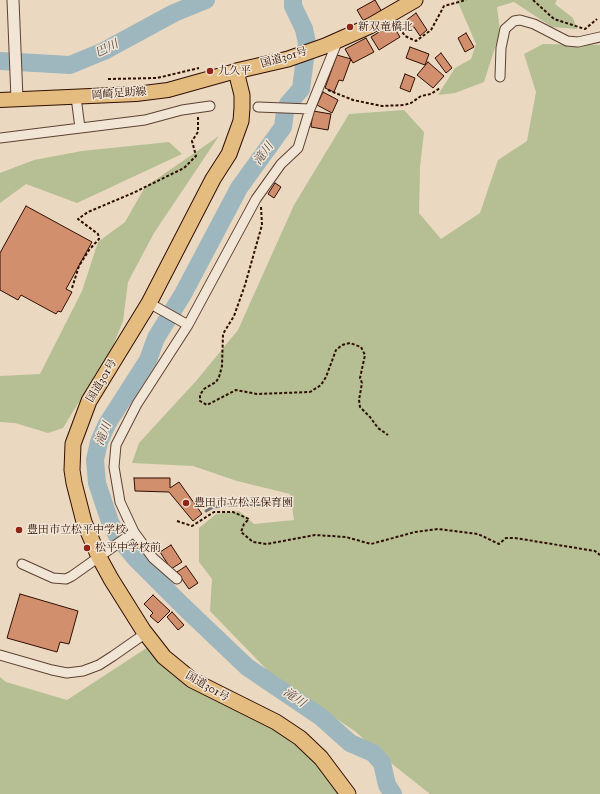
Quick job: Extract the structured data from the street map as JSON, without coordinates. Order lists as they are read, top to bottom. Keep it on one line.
{"streets":{"highway":["国道301号"],"main road":["岡崎足助線"]},"crossings":[["国道301号","岡崎足助線"]],"water":["巴川","滝川"],"places":["新双竜橋北","九久平","豊田市立松平保育園","豊田市立松平中学校","松平中学校前"]}
